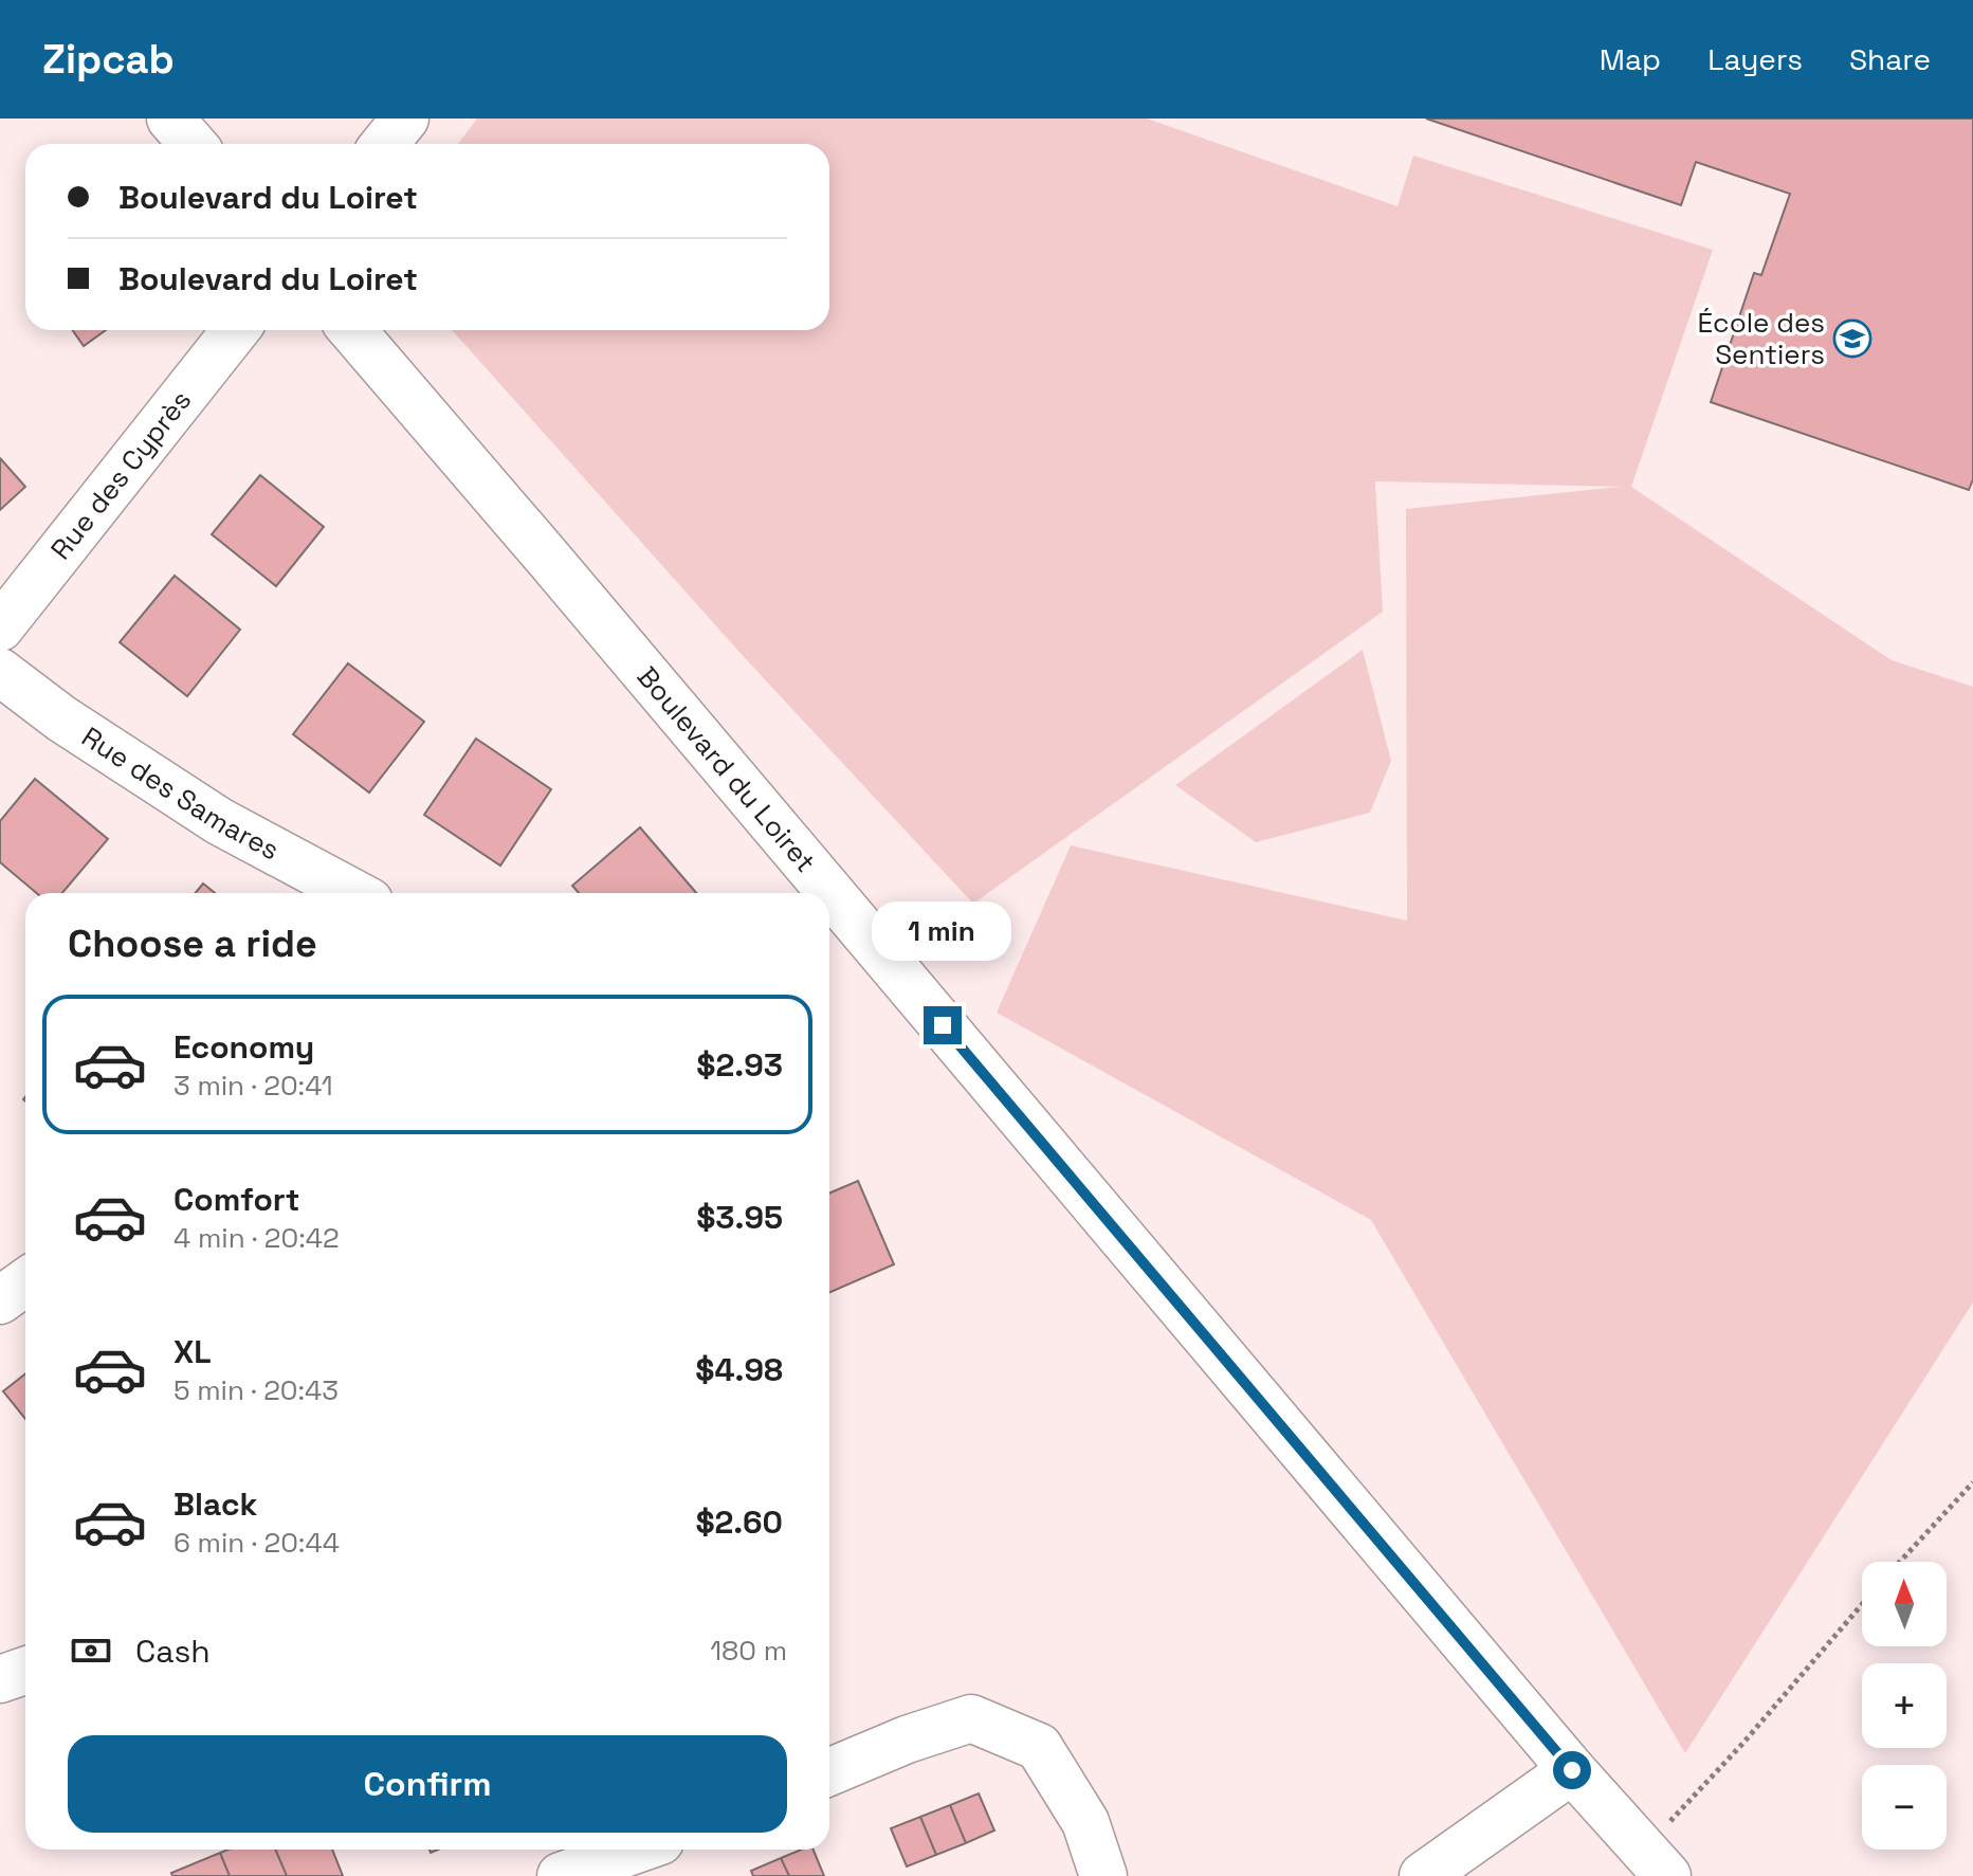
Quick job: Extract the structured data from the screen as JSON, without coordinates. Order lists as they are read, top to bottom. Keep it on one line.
{"streets":{"street":["Rue des Cyprès","Boulevard du Loiret","Rue des Samares"]},"places":{"school or university":["École des Sentiers"]},"north":"top","page":{"header":"Zipcab","nav":["Map","Layers","Share"],"banner":["Boulevard du Loiret","Boulevard du Loiret"],"heading":"Choose a ride","bubble":"1 min","list":[{"name":"Economy","note":"3 min · 20:41","value":"$2.93"},{"name":"Comfort","note":"4 min · 20:42","value":"$3.95"},{"name":"XL","note":"5 min · 20:43","value":"$4.98"},{"name":"Black","note":"6 min · 20:44","value":"$2.60"}],"map_buttons":["+","−"],"pay":["Cash","180 m"],"buttons":"Confirm"}}
